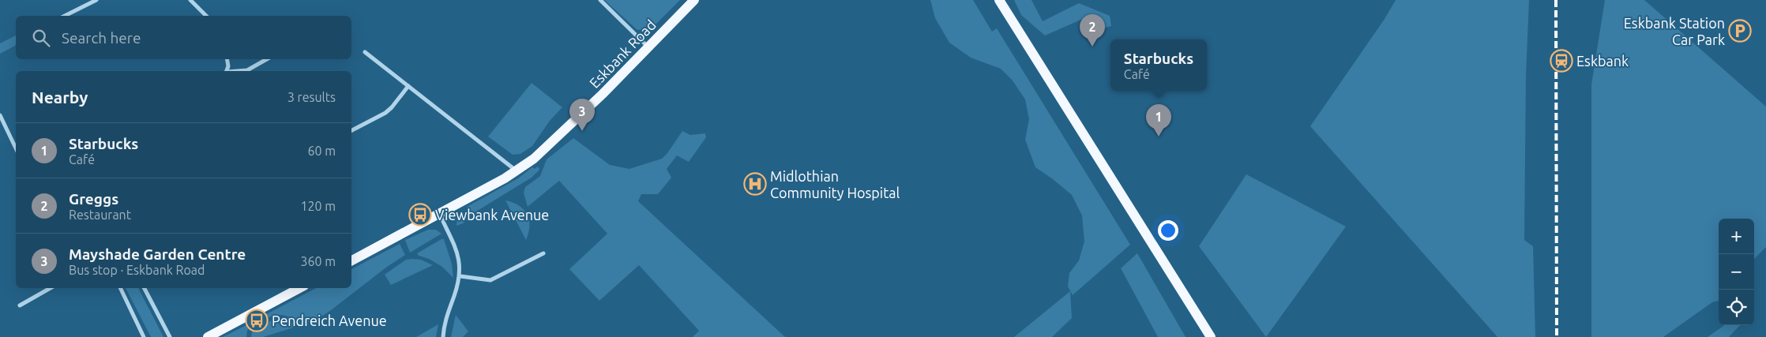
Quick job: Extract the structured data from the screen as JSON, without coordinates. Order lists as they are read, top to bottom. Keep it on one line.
{"streets":{"main road":["Eskbank Road"]},"places":{"parking":["Eskbank Station Car Park"],"station":["Eskbank"],"hospital":["Midlothian Community Hospital"],"bus stop":["Viewbank Avenue","Pendreich Avenue"]},"page":{"pins":["2","3","1"],"search":"Search here","popup":["Starbucks","Café"],"heading":["Nearby","3 results"],"list":[{"mark":"1","name":"Starbucks","note":"Café","value":"60 m"},{"mark":"2","name":"Greggs","note":"Restaurant","value":"120 m"},{"mark":"3","name":"Mayshade Garden Centre","note":"Bus stop · Eskbank Road","value":"360 m"}],"map_buttons":["+","−"]}}
